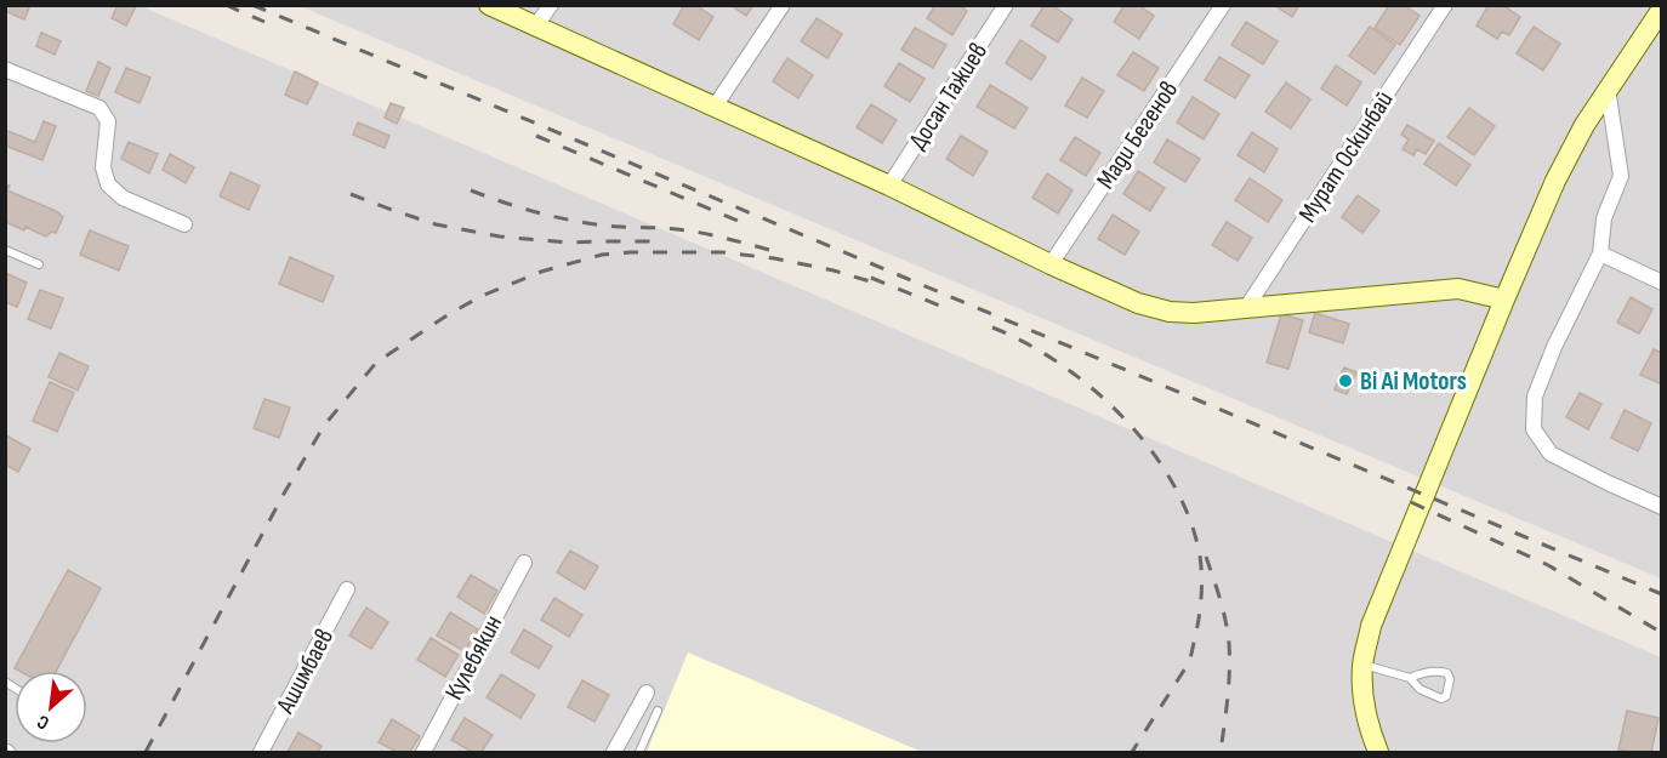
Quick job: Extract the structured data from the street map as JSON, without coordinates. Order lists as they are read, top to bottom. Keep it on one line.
{"streets":{"street":["Досан Тажиев","Мади Бегенов","Мурат Оскинбай","Кулебякин","Ашимбаев"]},"places":["Bi Ai Motors"],"north":"bottom left"}
